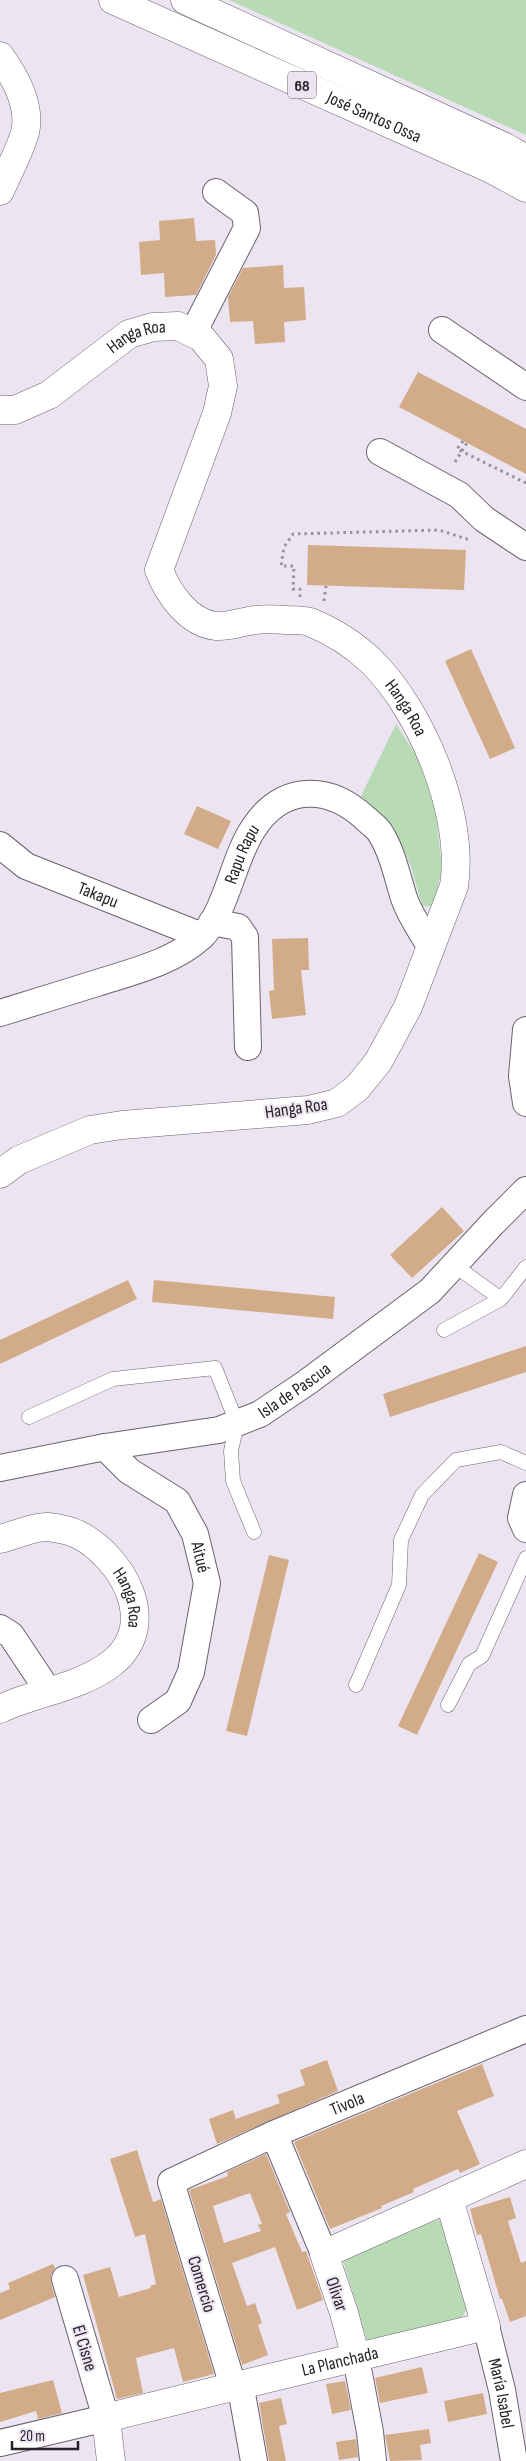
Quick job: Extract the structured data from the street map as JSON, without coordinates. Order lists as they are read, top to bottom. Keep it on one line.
{"streets":{"main road":["68","José Santos Ossa","Hanga Roa","Olivar","La Planchada"],"street":["Rapu Rapu","Takapu","Isla de Pascua","Aitué","Tivola","Comercio","El Cisne","María Isabel"]},"crossings":[["Hanga Roa","Rapu Rapu"],["Rapu Rapu","Takapu"],["Isla de Pascua","Aitué"],["Tivola","Comercio"],["Tivola","Olivar"],["Comercio","La Planchada"],["Olivar","La Planchada"],["El Cisne","La Planchada"],["La Planchada","María Isabel"]],"scale_bar":"20 m"}
